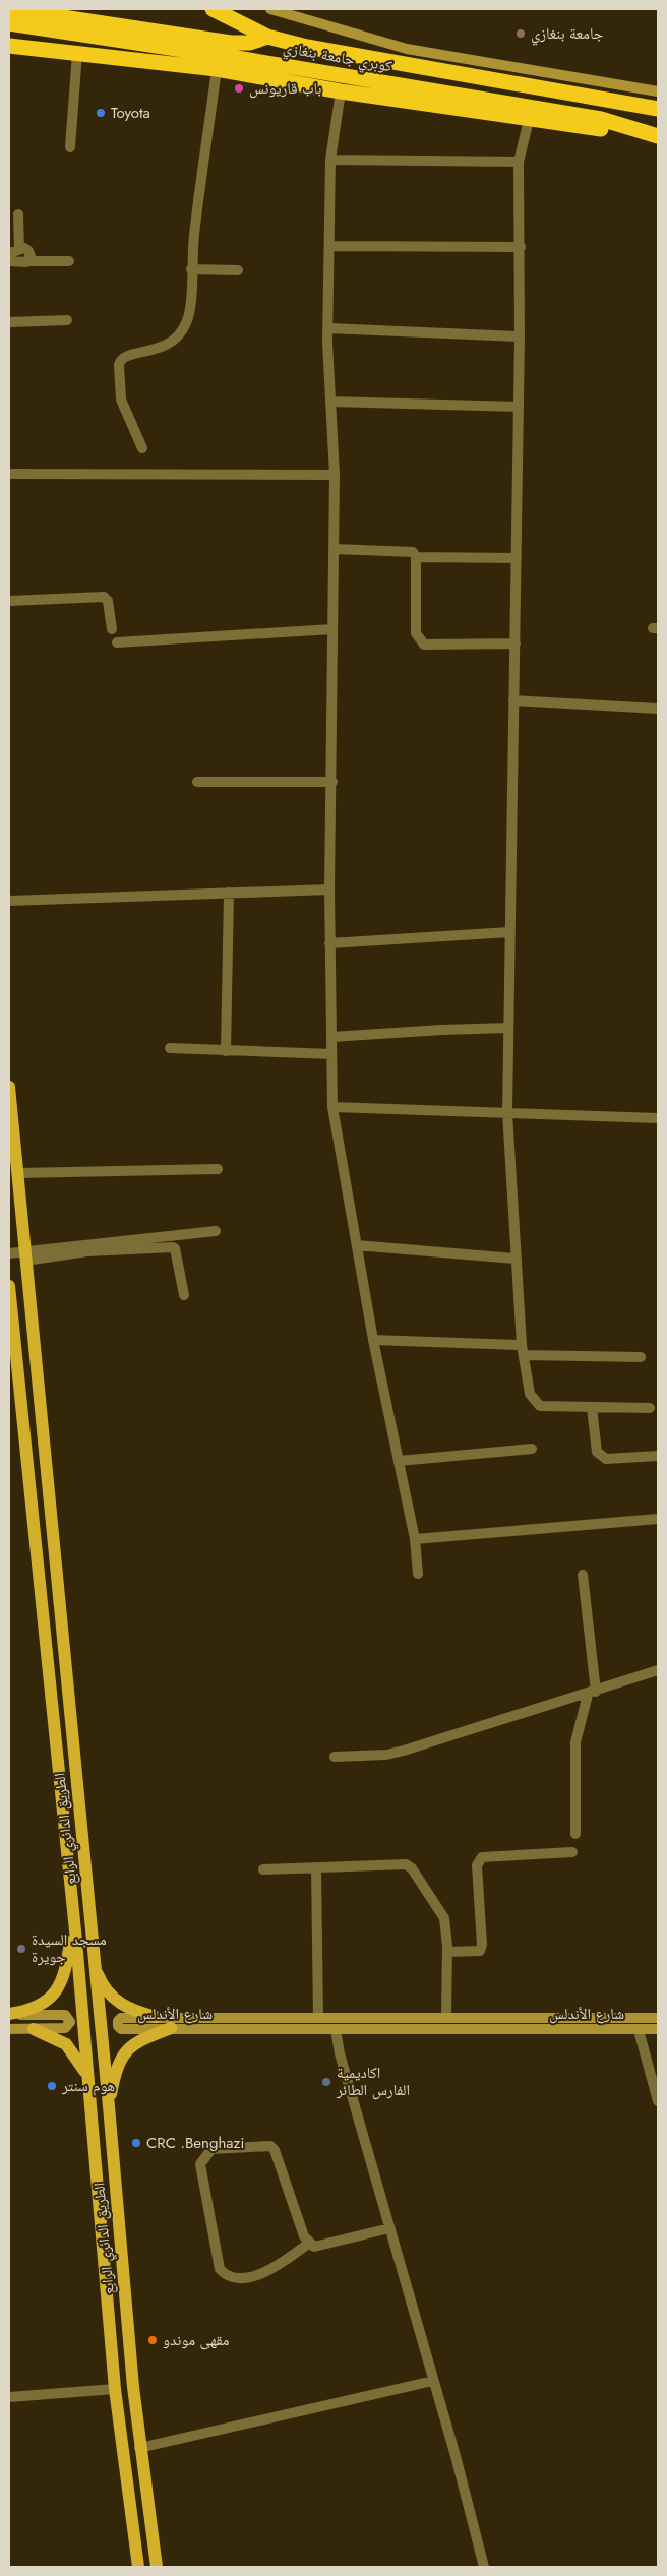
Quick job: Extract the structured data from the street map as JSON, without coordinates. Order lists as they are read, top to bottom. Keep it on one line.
{"streets":{"highway":["كوبري جامعة بنغازي"],"main road":["الطريق الدائري الرابع","شارع الأندلس"]},"places":["جامعة بنغازي","باب قاريونس","Toyota","مسجد السيدة جويرة","اكاديمية الفارس الطائر","هوم سنتر","CRC .Benghazi","مقهى موندو"]}
